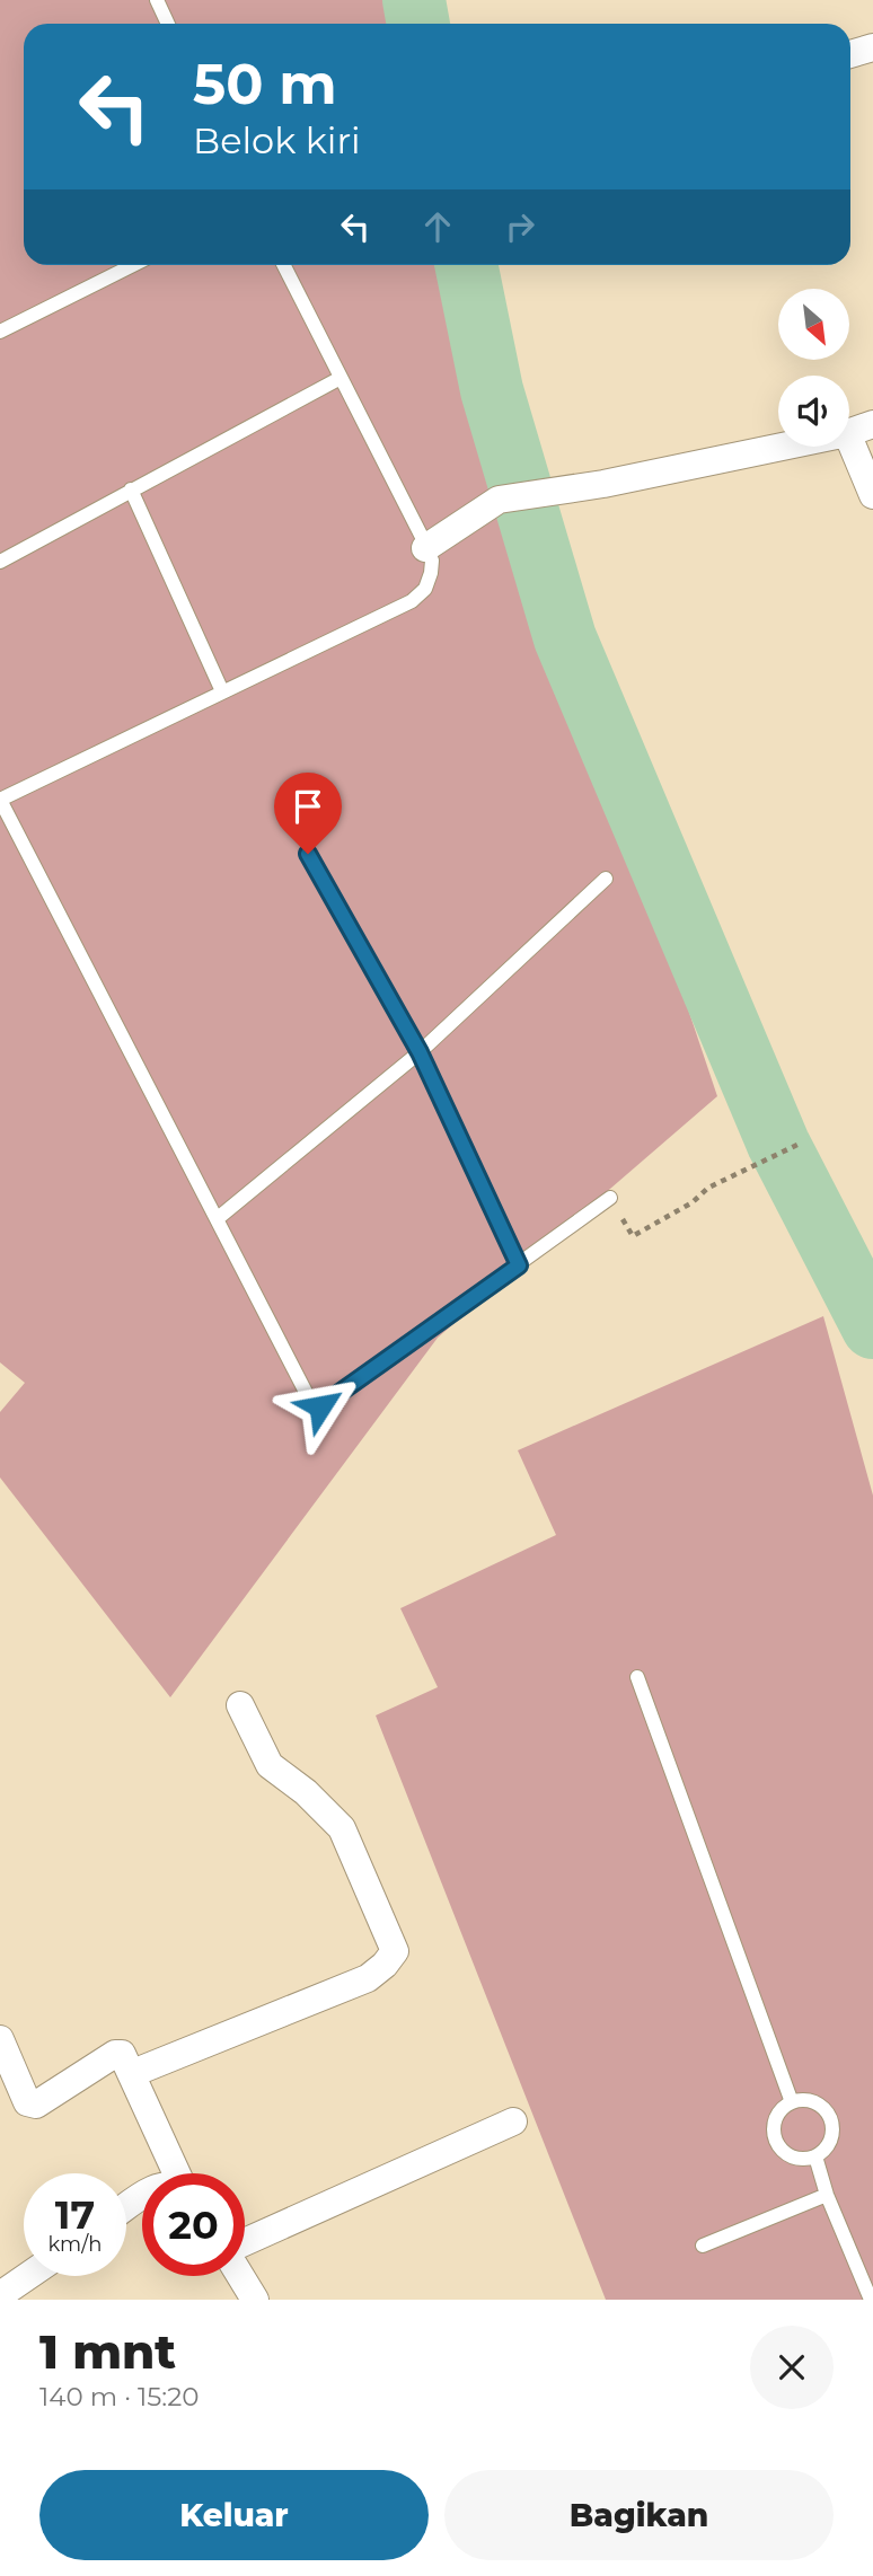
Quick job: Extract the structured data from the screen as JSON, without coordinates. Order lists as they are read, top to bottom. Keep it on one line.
{"north":"bottom right","page":{"turn":["50 m","Belok kiri"],"speed":"17 km/h","limit":"20","heading":["1 mnt","140 m · 15:20"],"buttons":["Keluar","Bagikan"]}}
